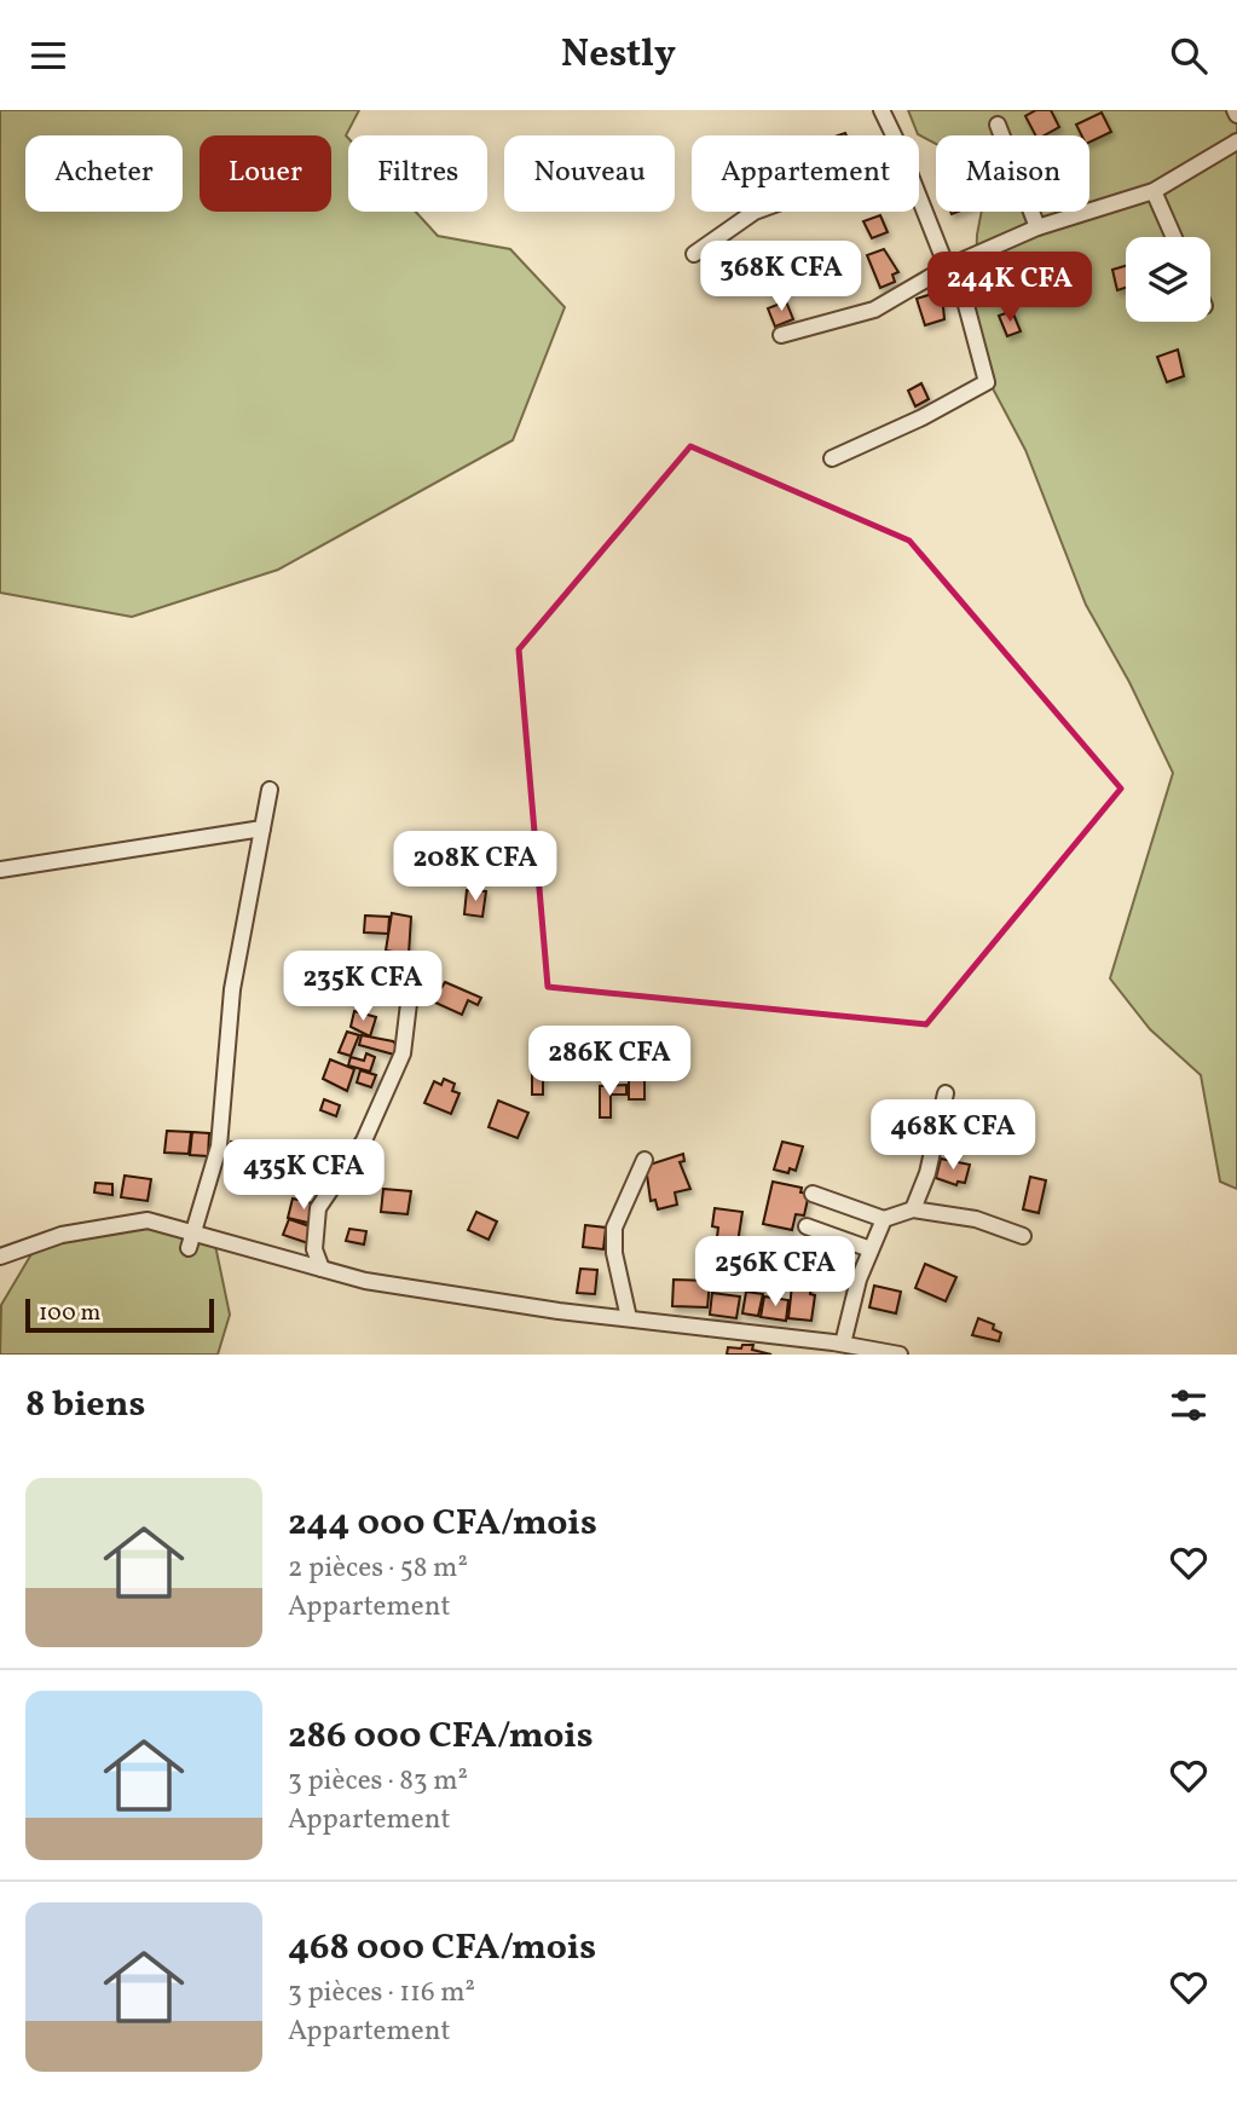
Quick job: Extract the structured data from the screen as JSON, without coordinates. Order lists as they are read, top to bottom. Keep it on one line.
{"scale_bar":"100 m","page":{"header":"Nestly","chip":["Acheter","Louer","Filtres","Nouveau","Appartement","Maison"],"price":["368K CFA","244K CFA","208K CFA","235K CFA","286K CFA","468K CFA","435K CFA","256K CFA"],"scale":"100 m","heading":"8 biens","list":[{"name":"244 000 CFA/mois","note":"2 pièces · 58 m² · Appartement"},{"name":"286 000 CFA/mois","note":"3 pièces · 83 m² · Appartement"},{"name":"468 000 CFA/mois","note":"3 pièces · 116 m² · Appartement"}]}}
